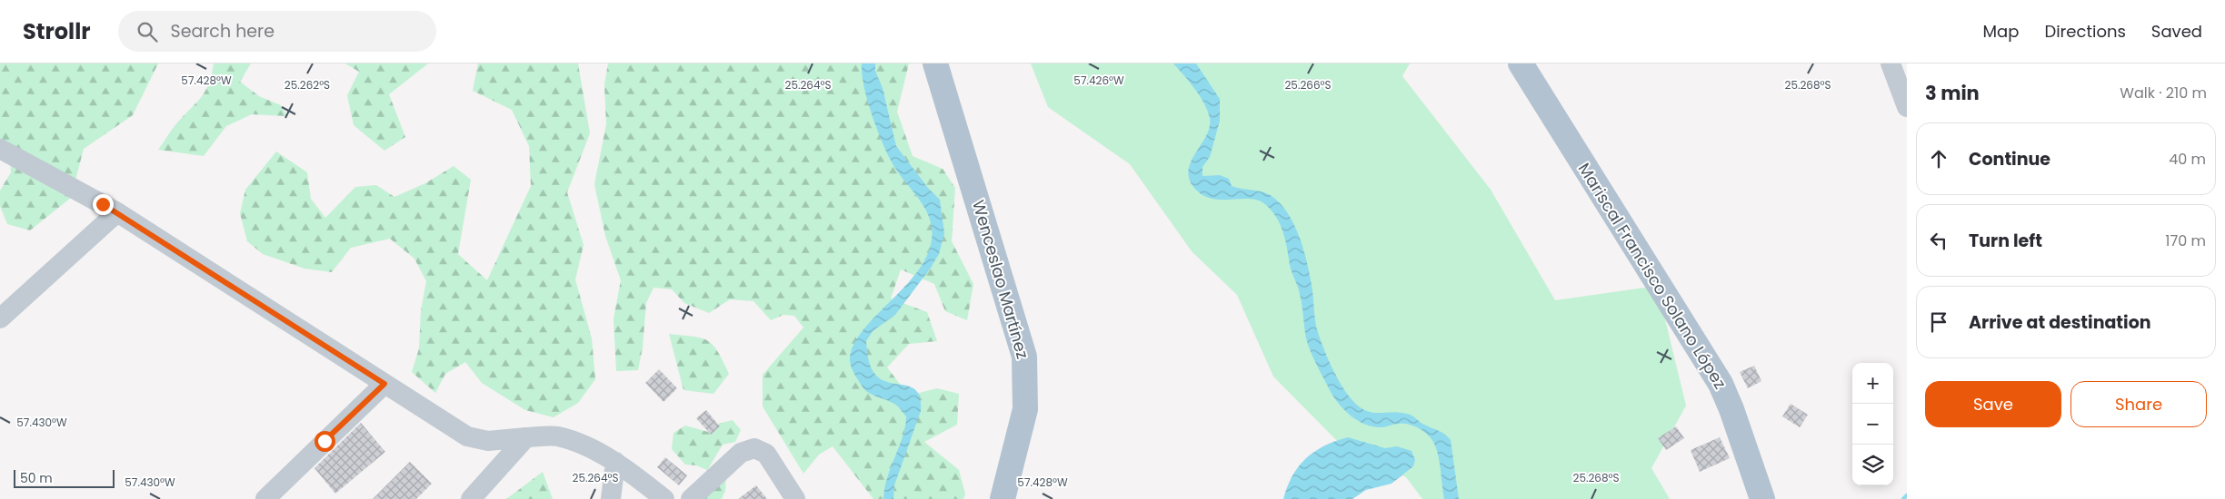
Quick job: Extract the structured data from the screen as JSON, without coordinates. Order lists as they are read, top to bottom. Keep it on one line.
{"streets":{"main road":["Mariscal Francisco Solano López","Wenceslao Martínez"]},"scale_bar":"50 m","page":{"header":"Strollr","search":"Search here","nav":["Map","Directions","Saved"],"heading":["3 min","Walk · 210 m"],"list":[["Continue","40 m"],["Turn left","170 m"],"Arrive at destination"],"map_buttons":["+","−"],"buttons":["Save","Share"],"scale":"50 m"},"coordinates":["57.428°W","57.426°W","25.262°S","25.264°S","25.266°S","25.268°S","57.430°W"]}
